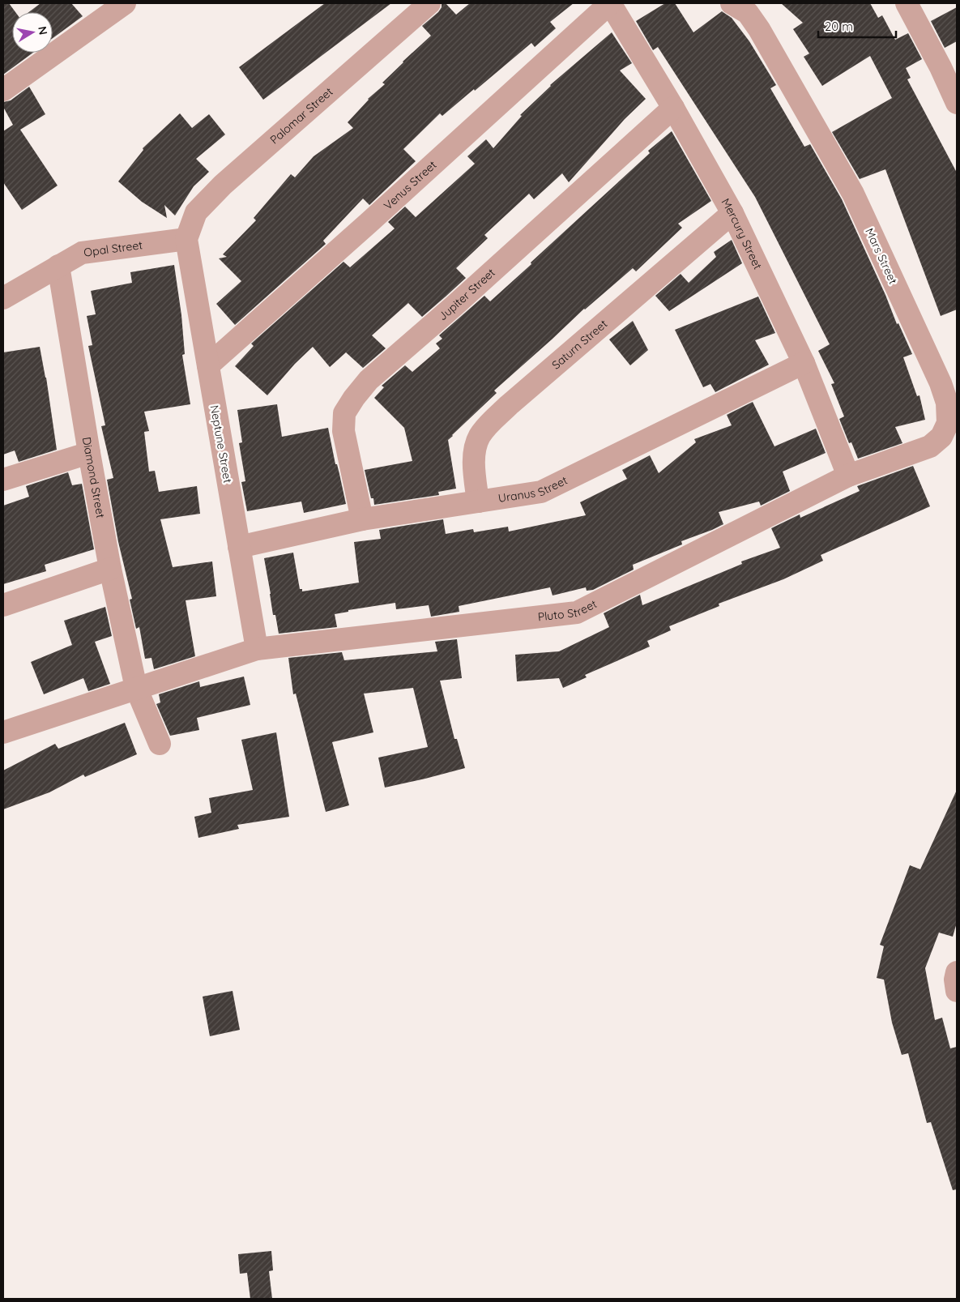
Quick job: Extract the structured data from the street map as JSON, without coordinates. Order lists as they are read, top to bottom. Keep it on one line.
{"streets":{"street":["Palomar Street","Venus Street","Mercury Street","Opal Street","Mars Street","Jupiter Street","Saturn Street","Neptune Street","Diamond Street","Uranus Street","Pluto Street"]},"crossings":[["Palomar Street","Opal Street"],["Palomar Street","Neptune Street"],["Venus Street","Mercury Street"],["Venus Street","Neptune Street"],["Mercury Street","Mars Street"],["Mercury Street","Jupiter Street"],["Mercury Street","Saturn Street"],["Mercury Street","Uranus Street"],["Mercury Street","Pluto Street"],["Opal Street","Neptune Street"],["Opal Street","Diamond Street"],["Mars Street","Pluto Street"],["Jupiter Street","Uranus Street"],["Saturn Street","Uranus Street"],["Neptune Street","Uranus Street"],["Neptune Street","Pluto Street"],["Diamond Street","Pluto Street"]],"scale_bar":"20 m","north":"right"}
